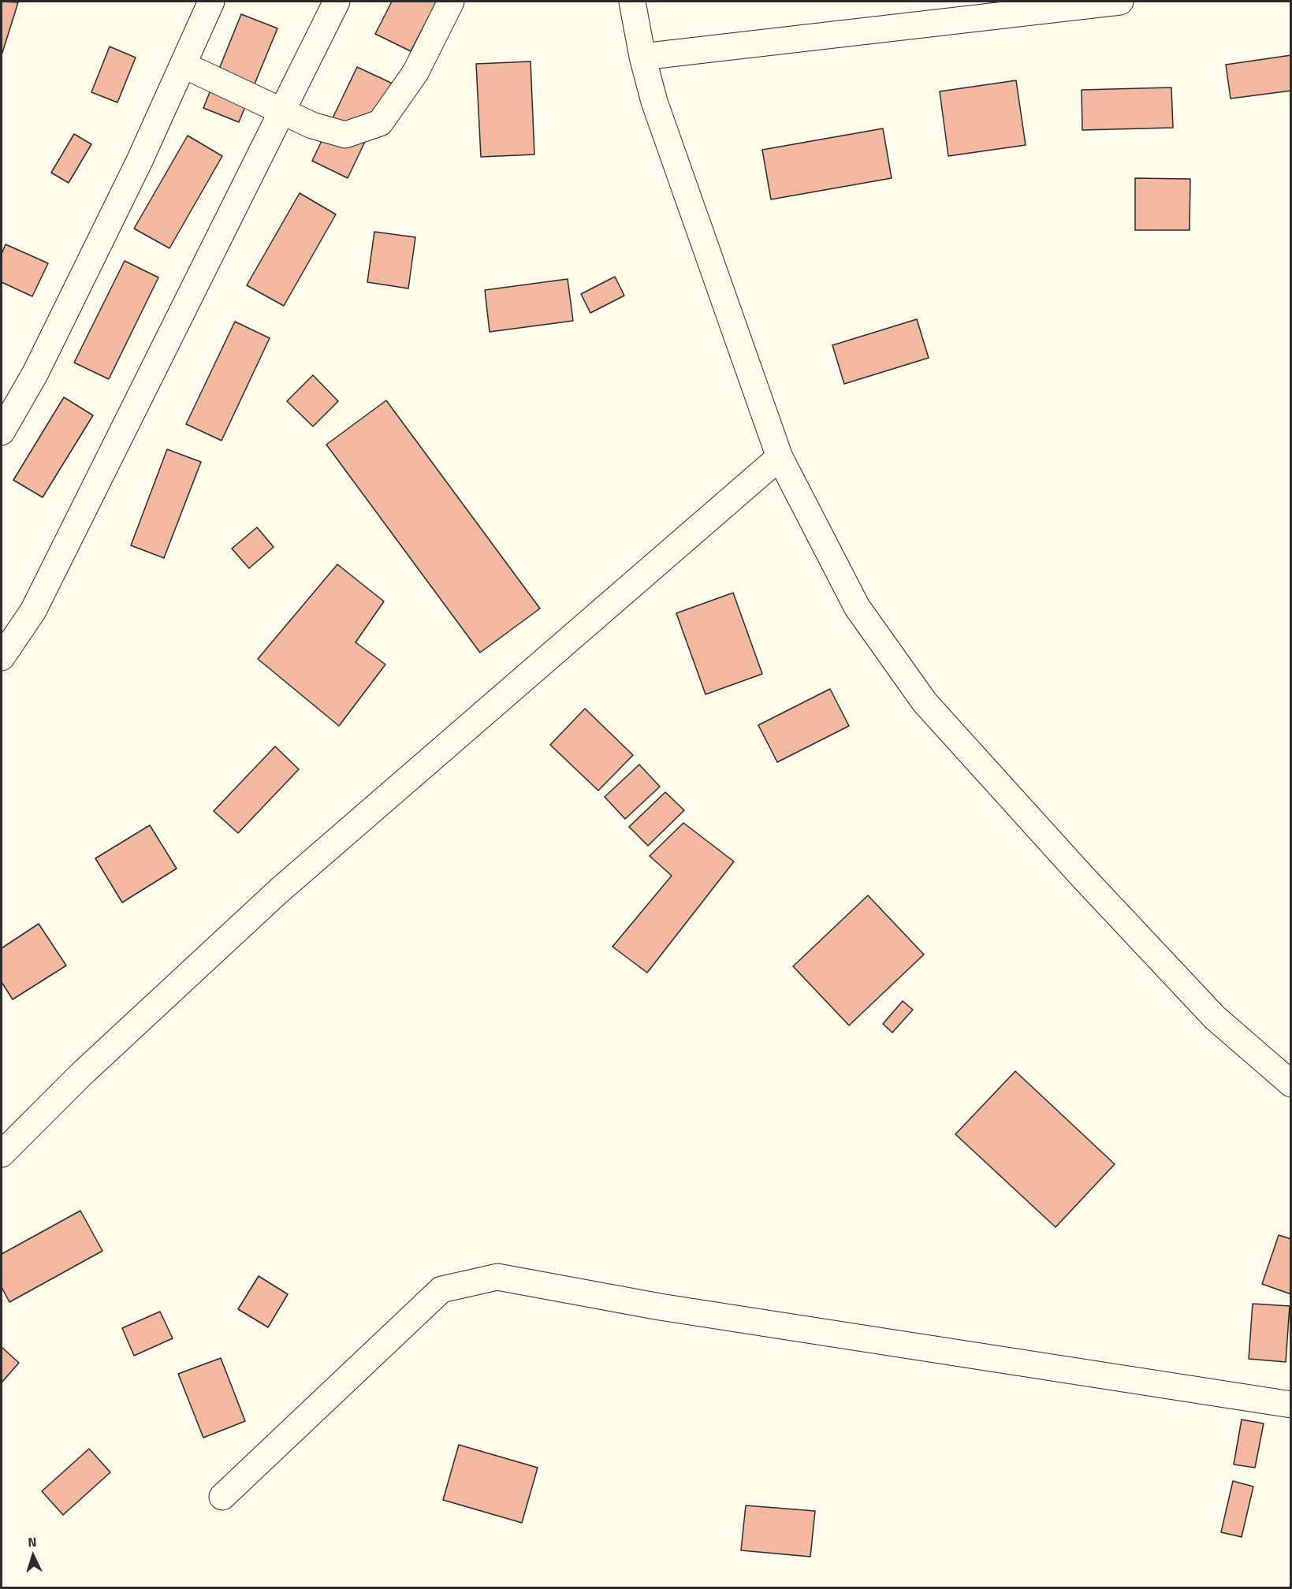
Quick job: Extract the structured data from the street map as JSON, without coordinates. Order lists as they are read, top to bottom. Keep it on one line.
{"north":"top"}
